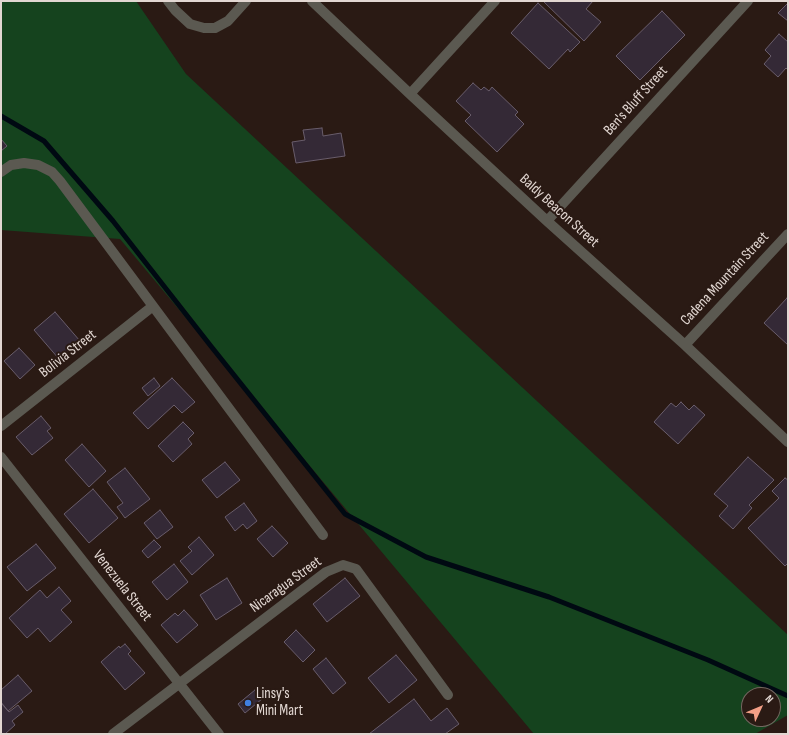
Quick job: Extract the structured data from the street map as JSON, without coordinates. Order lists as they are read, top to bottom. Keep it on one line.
{"streets":{"street":["Ben's Bluff Street","Baldy Beacon Street","Cadena Mountain Street","Bolivia Street","Nicaragua Street","Venezuela Street"]},"crossings":[["Ben's Bluff Street","Baldy Beacon Street"],["Baldy Beacon Street","Cadena Mountain Street"],["Nicaragua Street","Venezuela Street"]],"places":["Linsy's Mini Mart"],"north":"top right"}
